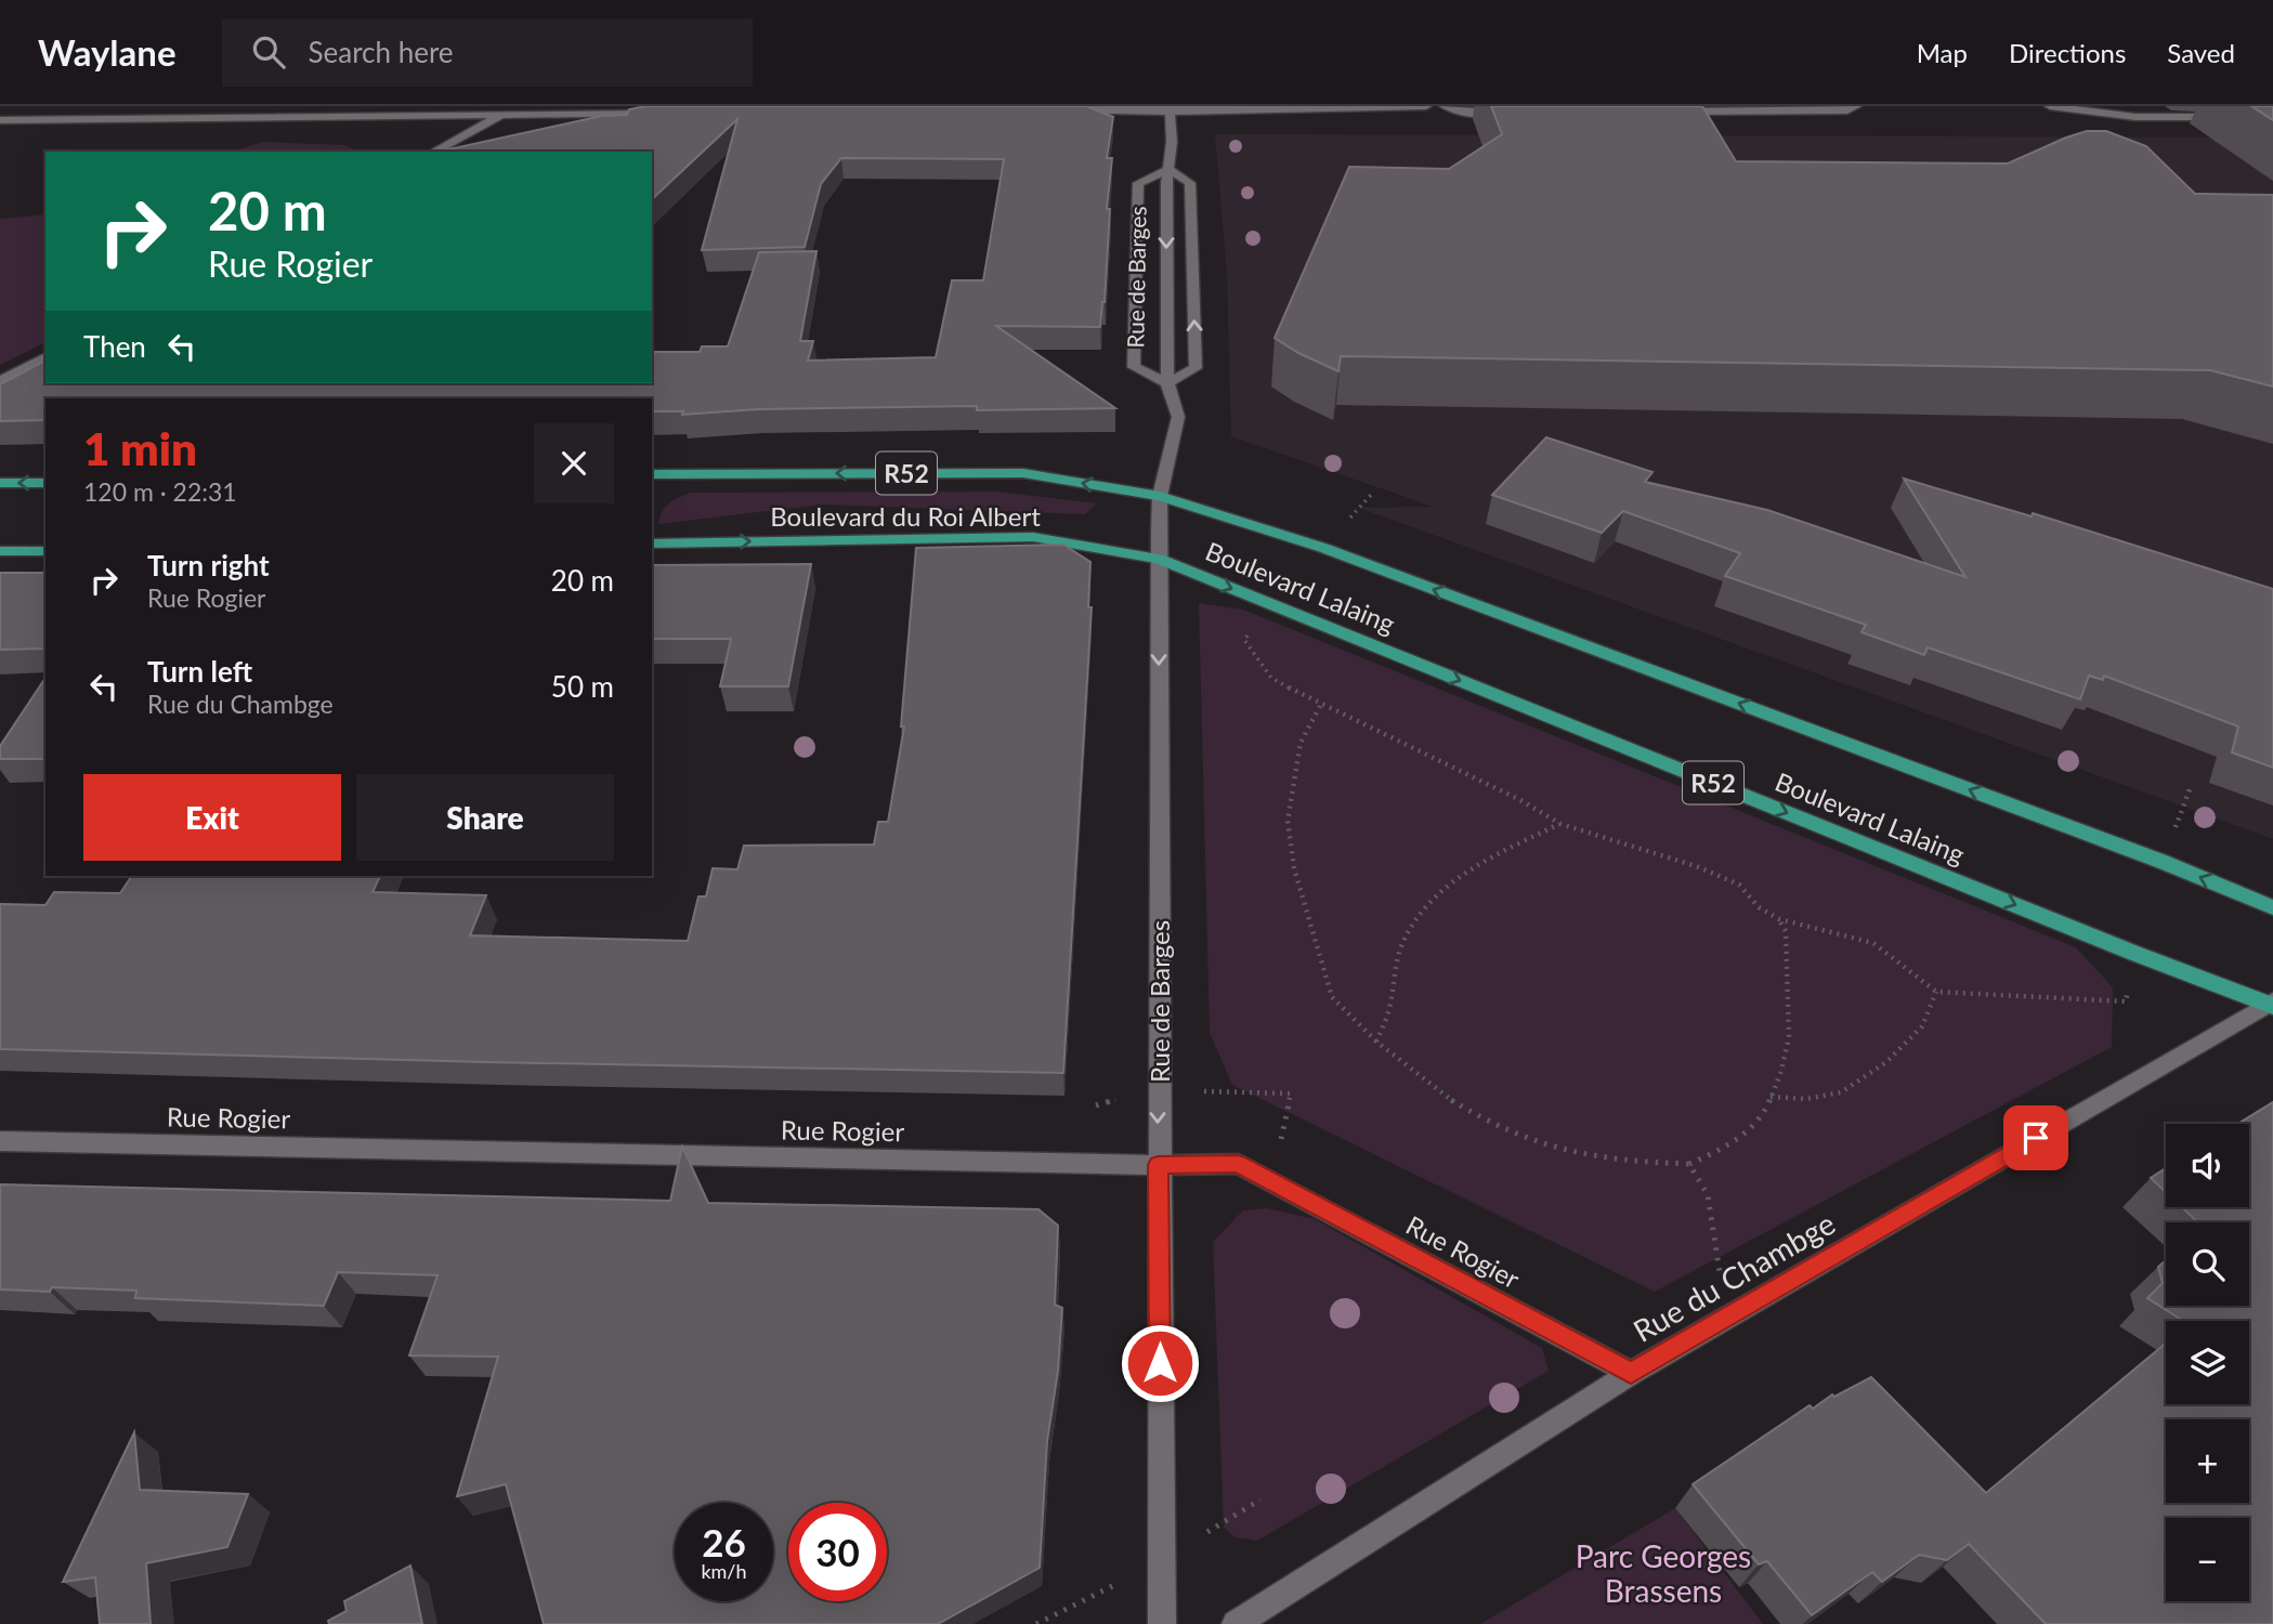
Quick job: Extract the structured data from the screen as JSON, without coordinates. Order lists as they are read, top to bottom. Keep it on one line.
{"streets":{"main road":["R52","Boulevard du Roi Albert","Boulevard Lalaing"],"street":["Rue de Barges","Rue Rogier","Rue du Chambge"]},"crossings":[["Rue de Barges","Boulevard du Roi Albert"],["Rue de Barges","Boulevard Lalaing"],["Rue de Barges","Rue Rogier"],["Boulevard du Roi Albert","Boulevard Lalaing"],["Boulevard Lalaing","Rue du Chambge"],["Rue Rogier","Rue du Chambge"]],"one_way":["Rue de Barges"],"parks":["Parc Georges Brassens"],"page":{"header":"Waylane","search":"Search here","nav":["Map","Directions","Saved"],"turn":["20 m","Rue Rogier"],"then":"Then","heading":["1 min","120 m · 22:31"],"list":[{"name":"Turn right","note":"Rue Rogier","value":"20 m"},{"name":"Turn left","note":"Rue du Chambge","value":"50 m"}],"buttons":["Exit","Share"],"map_buttons":["+","−"],"speed":"26 km/h","limit":"30"}}
